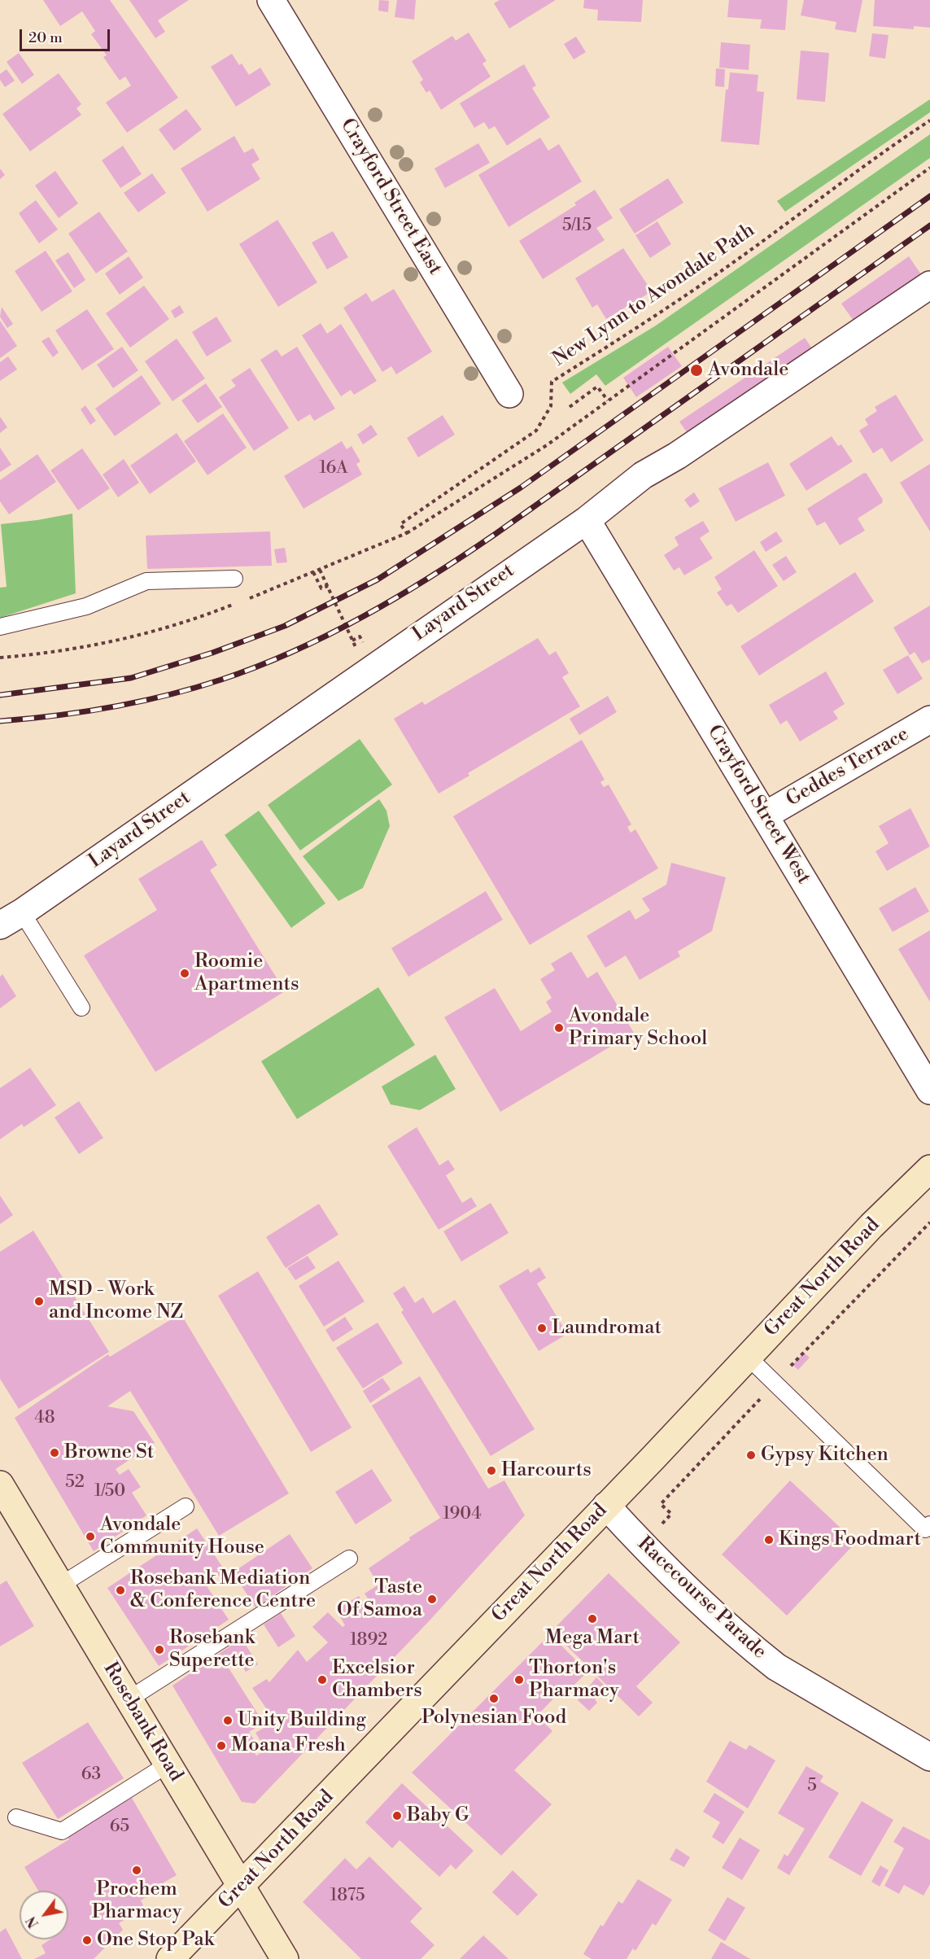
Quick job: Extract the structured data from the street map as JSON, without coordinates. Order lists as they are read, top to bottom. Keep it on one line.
{"streets":{"main road":["Great North Road","Rosebank Road"],"street":["Crayford Street East","Layard Street","Geddes Terrace","Crayford Street West","Racecourse Parade"],"path":["New Lynn to Avondale Path"]},"crossings":[["Layard Street","Crayford Street West"],["Geddes Terrace","Crayford Street West"],["Great North Road","Racecourse Parade"],["Great North Road","Rosebank Road"]],"places":["Avondale","Roomie Apartments","Avondale Primary School","MSD - Work and Income NZ","Laundromat","Browne St","Gypsy Kitchen","Harcourts","Avondale Community House","Kings Foodmart","Rosebank Mediation & Conference Centre","Taste Of Samoa","Mega Mart","Rosebank Superette","Excelsior Chambers","Thorton's Pharmacy","Polynesian Food","Unity Building","Moana Fresh","Baby G","Prochem Pharmacy","One Stop Pak"],"house_numbers":["5/15","16A","48","52","1/50","1904","1892","63","5","65","1875"],"scale_bar":"20 m","north":"bottom left"}
